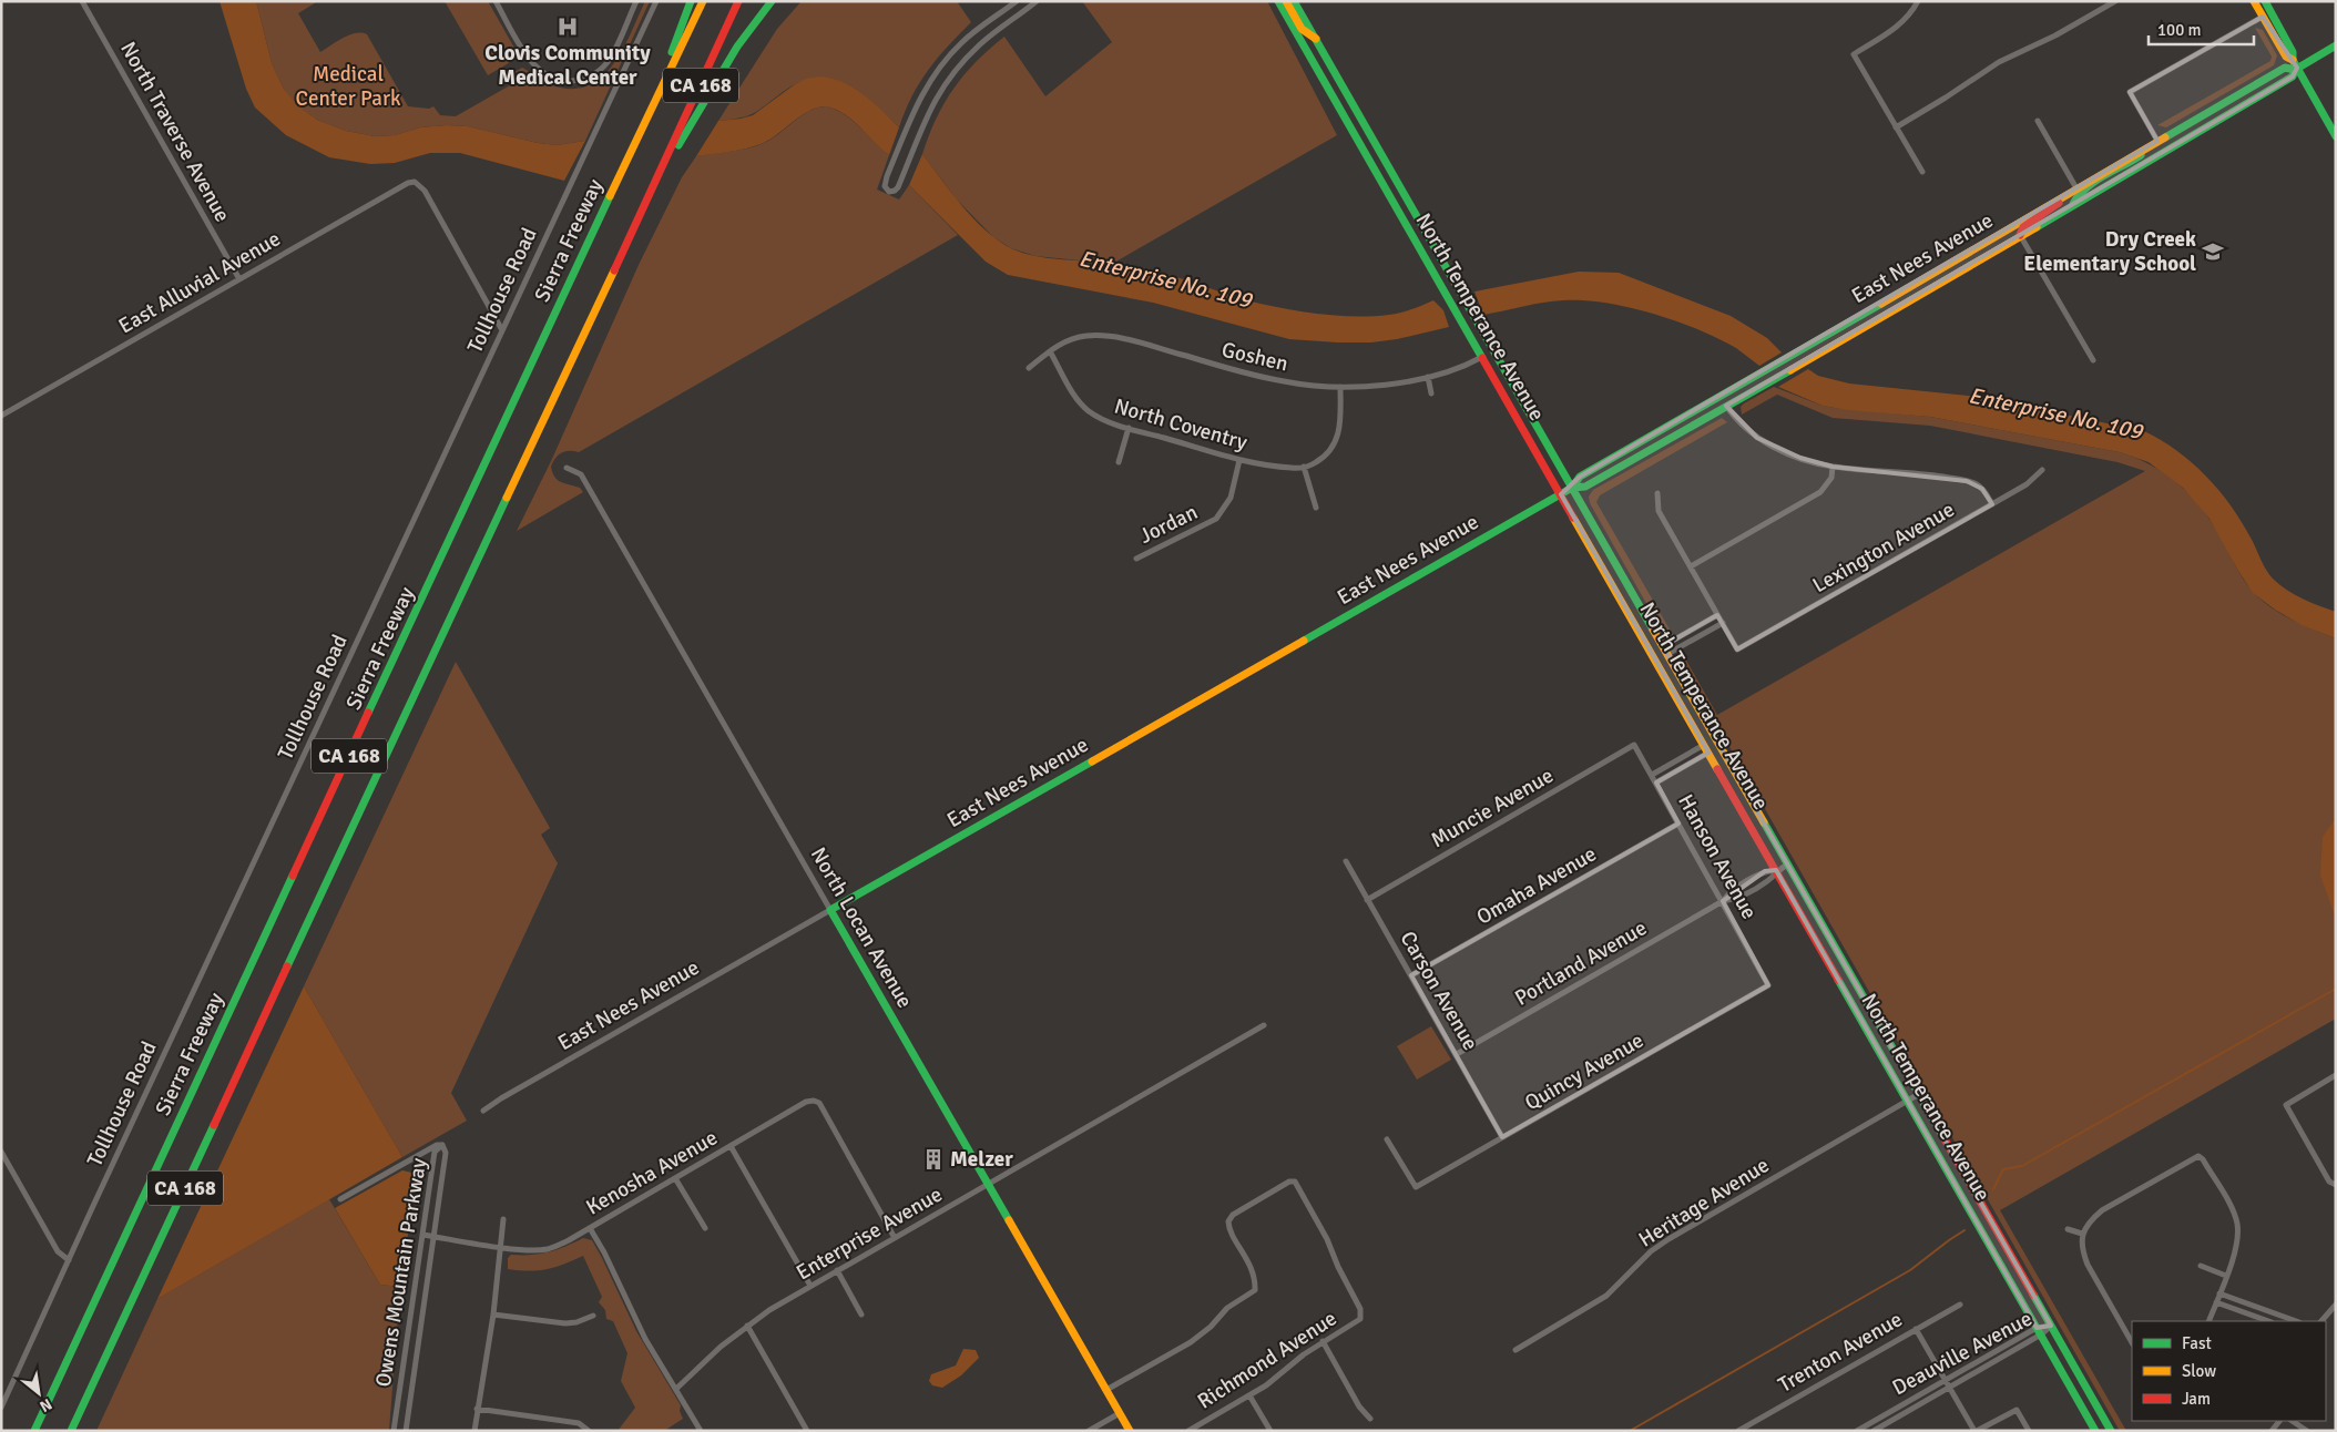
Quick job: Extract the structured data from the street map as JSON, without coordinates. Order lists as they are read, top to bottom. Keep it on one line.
{"streets":{"main road":["CA 168","Sierra Freeway","East Nees Avenue","North Temperance Avenue","North Locan Avenue"],"street":["North Traverse Avenue","East Alluvial Avenue","Tollhouse Road","Goshen","North Coventry","Jordan","Lexington Avenue","Muncie Avenue","Hanson Avenue","Omaha Avenue","Portland Avenue","Carson Avenue","Quincy Avenue","Kenosha Avenue","Heritage Avenue","Enterprise Avenue","Owens Mountain Parkway","Trenton Avenue","Deauville Avenue","Richmond Avenue"]},"crossings":[["North Traverse Avenue","East Alluvial Avenue"],["East Nees Avenue","North Temperance Avenue"],["East Nees Avenue","North Locan Avenue"],["East Alluvial Avenue","Tollhouse Road"],["North Temperance Avenue","Goshen"],["North Temperance Avenue","Portland Avenue"],["North Temperance Avenue","Heritage Avenue"],["North Temperance Avenue","Deauville Avenue"],["Goshen","North Coventry"],["North Coventry","Jordan"],["Muncie Avenue","Hanson Avenue"],["Muncie Avenue","Carson Avenue"],["Hanson Avenue","Omaha Avenue"],["Hanson Avenue","Portland Avenue"],["Hanson Avenue","Quincy Avenue"],["Omaha Avenue","Carson Avenue"],["North Locan Avenue","Enterprise Avenue"],["North Locan Avenue","Richmond Avenue"],["Portland Avenue","Carson Avenue"],["Carson Avenue","Quincy Avenue"],["Kenosha Avenue","Enterprise Avenue"],["Kenosha Avenue","Owens Mountain Parkway"]],"water":["Enterprise No. 109"],"parks":["Medical Center Park"],"places":{"hospital":["Clovis Community Medical Center"],"school or university":["Dry Creek Elementary School"],"building":["Melzer"]},"legend":["Fast","Slow","Jam"],"scale_bar":"100 m","north":"bottom right"}
